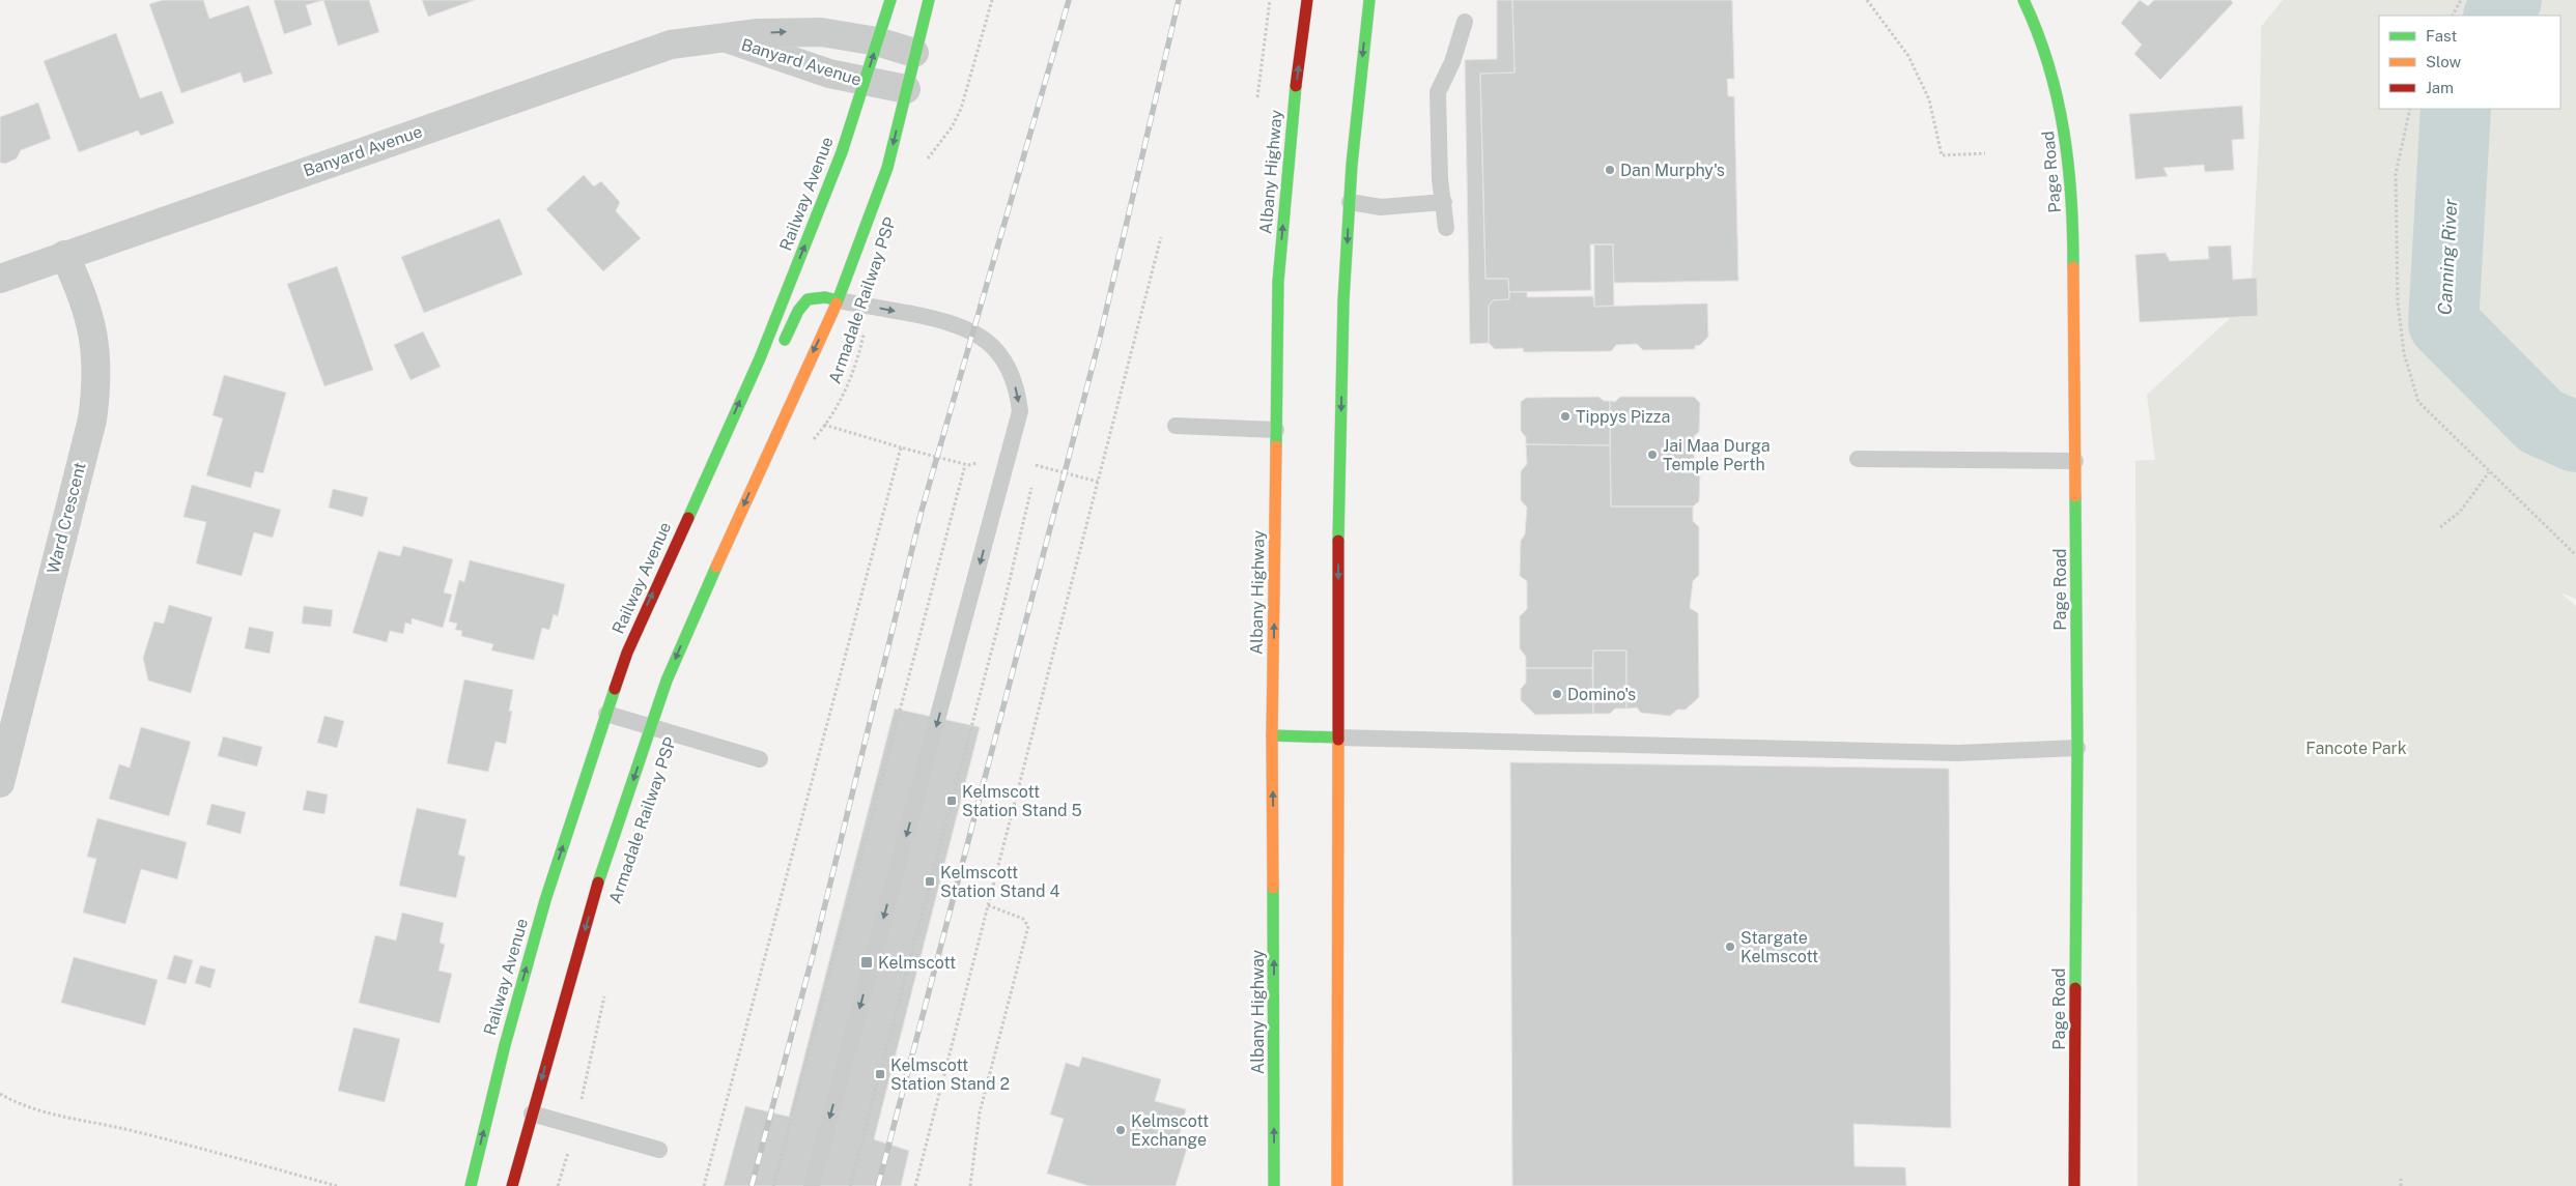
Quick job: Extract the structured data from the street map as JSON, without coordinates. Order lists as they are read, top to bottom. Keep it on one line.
{"streets":{"main road":["Albany Highway","Page Road","Railway Avenue"],"street":["Banyard Avenue","Ward Crescent"],"path":["Armadale Railway PSP"]},"crossings":[["Banyard Avenue","Railway Avenue"],["Banyard Avenue","Ward Crescent"]],"water":["Canning River"],"parks":["Fancote Park"],"places":{"other":["Dan Murphy's","Tippys Pizza","Jai Maa Durga Temple Perth","Domino's","Stargate Kelmscott","Kelmscott Exchange"],"transit":["Kelmscott Station Stand 5","Kelmscott Station Stand 4","Kelmscott","Kelmscott Station Stand 2"]},"legend":["Fast","Slow","Jam"]}
